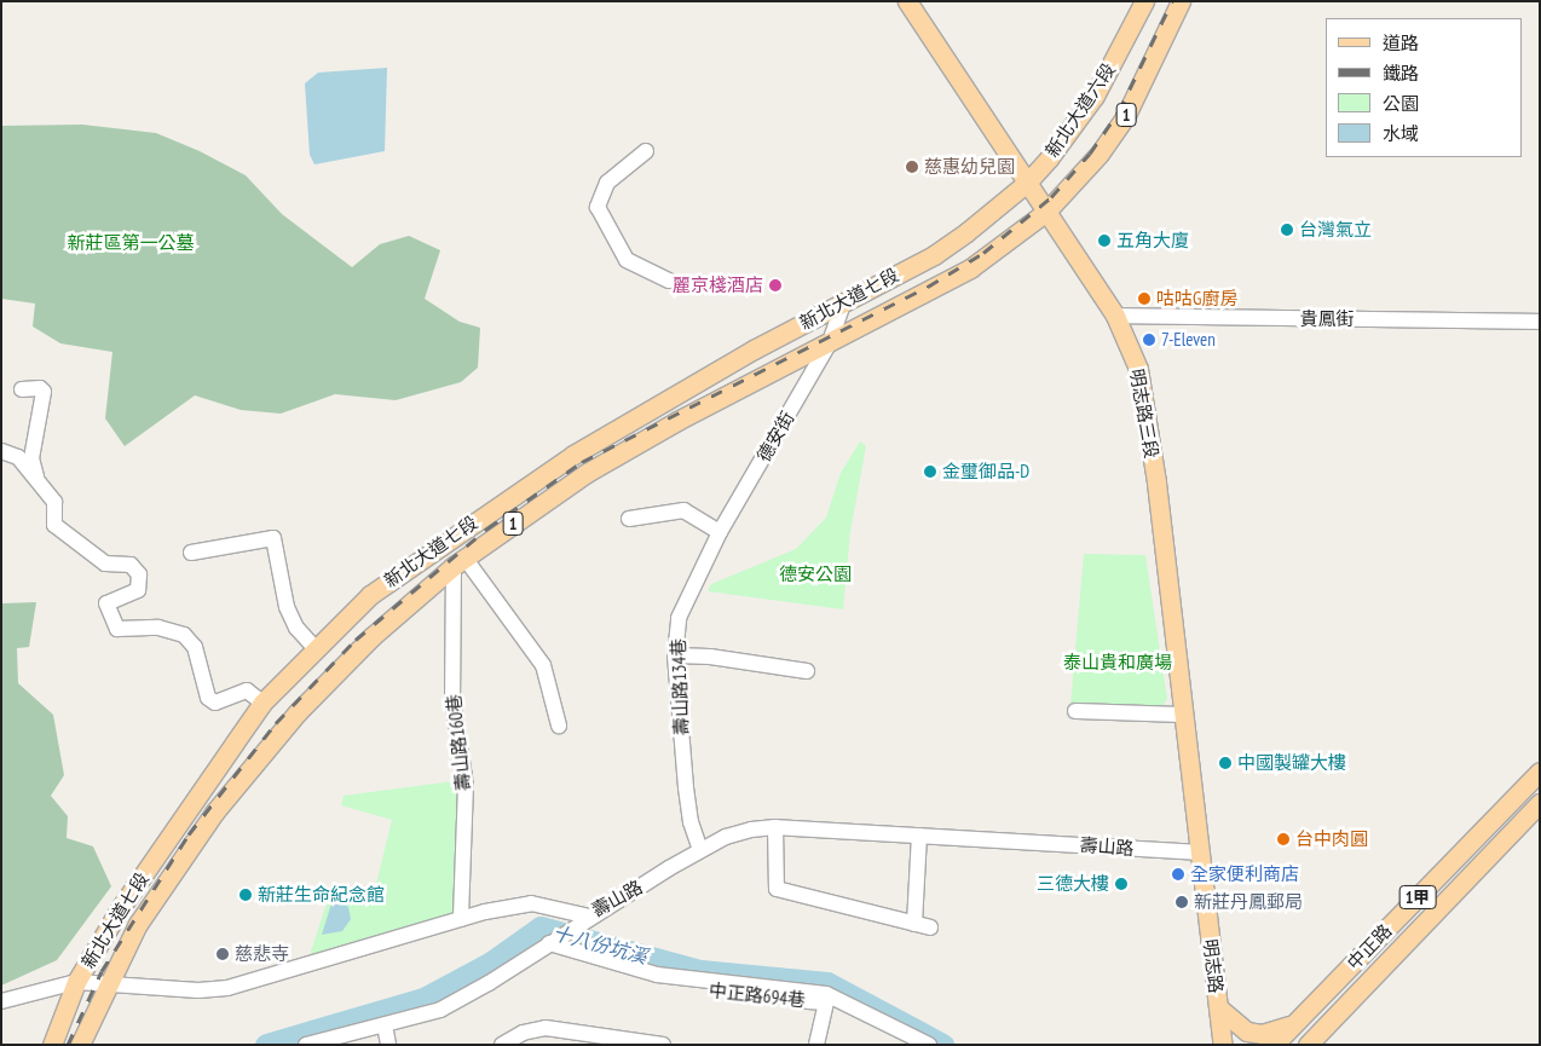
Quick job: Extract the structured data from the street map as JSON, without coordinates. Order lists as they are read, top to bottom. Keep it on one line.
{"streets":{"main road":["新北大道六段","1","新北大道七段","明志路三段","1甲","中正路","明志路"],"street":["貴鳳街","德安街","壽山路134巷","壽山路160巷","壽山路","中正路694巷"]},"crossings":[["新北大道六段","新北大道七段"],["新北大道六段","明志路三段"],["新北大道七段","明志路三段"],["新北大道七段","德安街"],["新北大道七段","壽山路160巷"],["新北大道七段","壽山路"],["貴鳳街","明志路三段"],["明志路三段","壽山路"],["明志路三段","明志路"],["德安街","壽山路134巷"],["壽山路134巷","壽山路"],["壽山路160巷","壽山路"],["壽山路","明志路"]],"water":["十八份坑溪"],"parks":["新莊區第一公墓","德安公園","泰山貴和廣場"],"places":["慈惠幼兒園","台灣氣立","五角大廈","麗京棧酒店","咕咕G廚房","7-Eleven","金璽御品-D","中國製罐大樓","台中肉圓","全家便利商店","三德大樓","新莊生命紀念館","新莊丹鳳郵局","慈悲寺"],"legend":["道路","鐵路","公園","水域"]}
